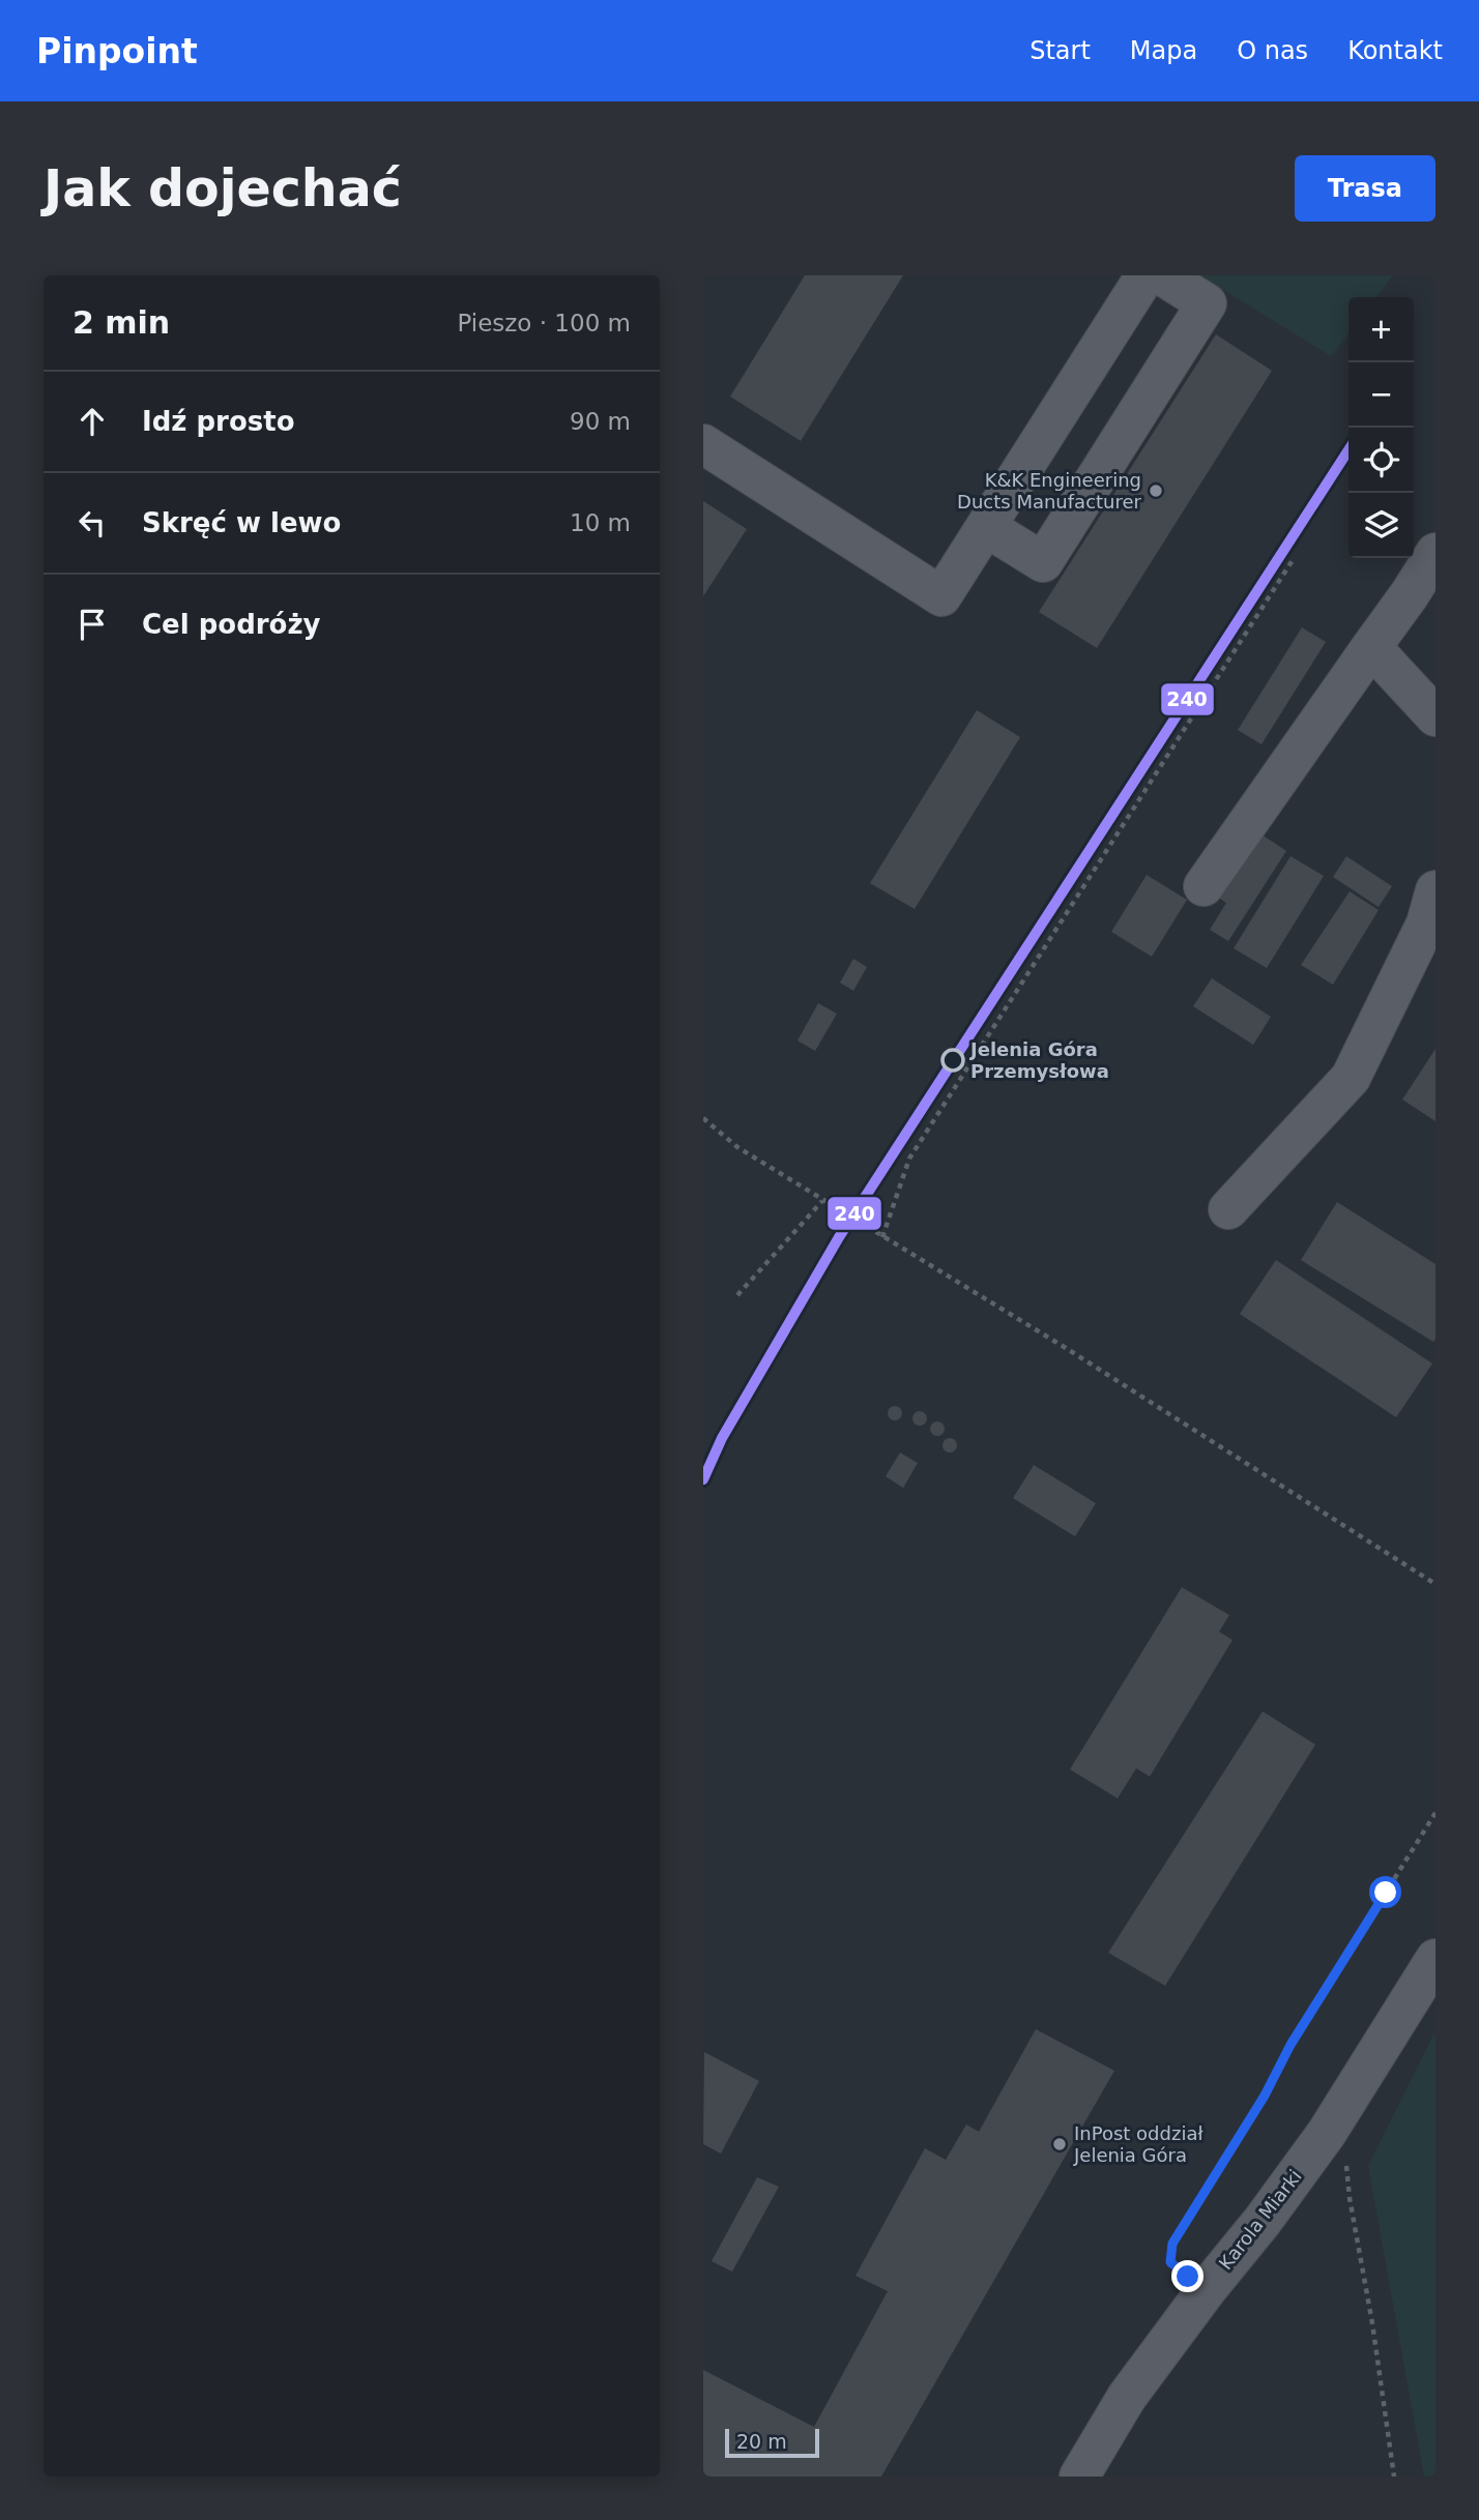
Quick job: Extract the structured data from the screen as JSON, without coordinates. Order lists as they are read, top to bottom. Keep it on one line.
{"streets":{"street":["Karola Miarki"]},"places":["K&K Engineering Ducts Manufacturer","Jelenia Góra Przemysłowa","InPost oddział Jelenia Góra"],"lines":["transit line 240"],"scale_bar":"20 m","page":{"header":"Pinpoint","nav":["Start","Mapa","O nas","Kontakt"],"buttons":"Trasa","title":"Jak dojechać","heading":["2 min","Pieszo · 100 m"],"map_buttons":["+","−"],"list":[["Idź prosto","90 m"],["Skręć w lewo","10 m"],"Cel podróży"],"scale":"20 m"}}
